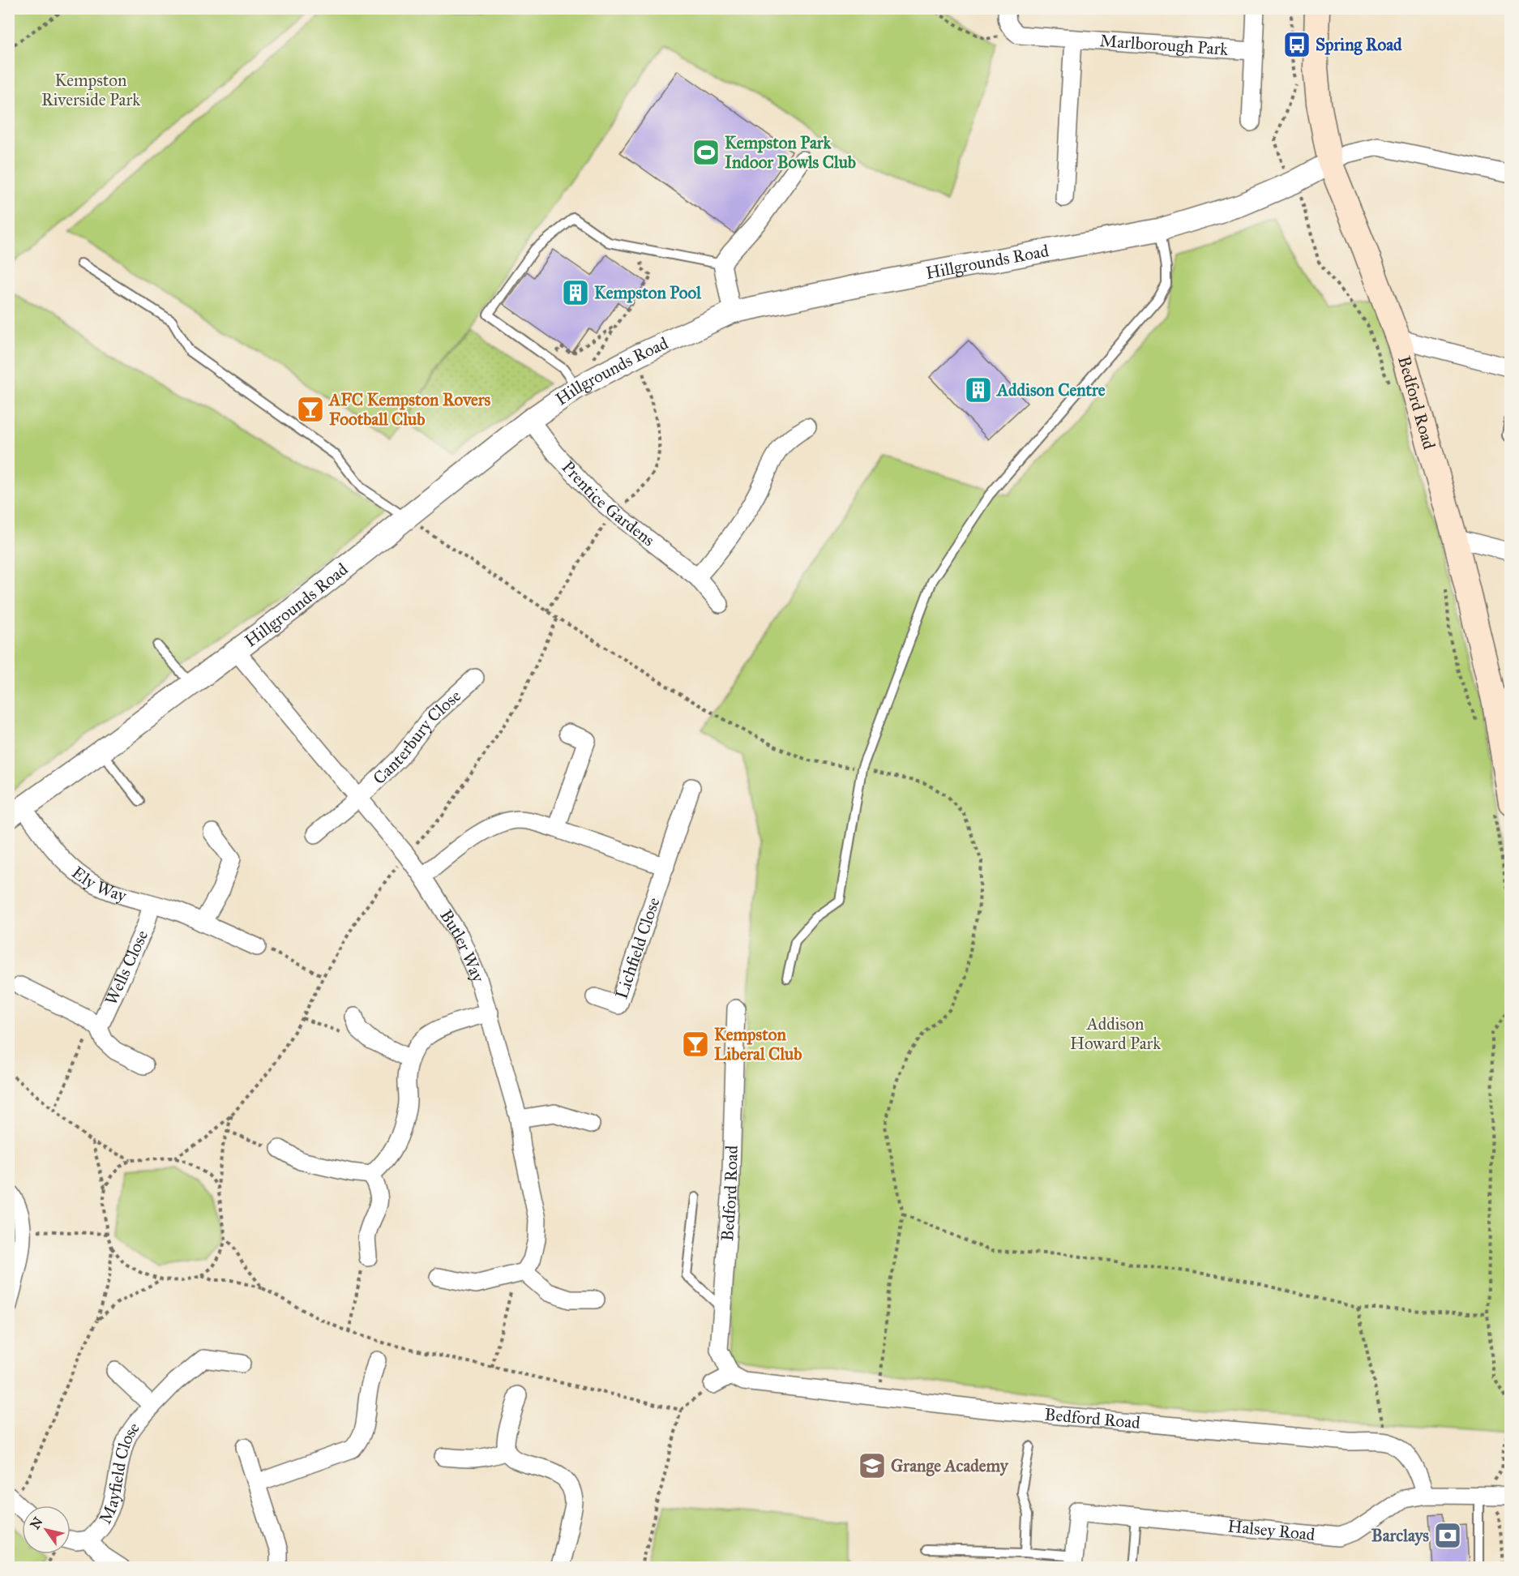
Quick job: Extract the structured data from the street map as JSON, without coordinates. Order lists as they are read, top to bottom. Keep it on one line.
{"streets":{"main road":["Bedford Road"],"street":["Marlborough Park","Hillgrounds Road","Prentice Gardens","Canterbury Close","Ely Way","Butler Way","Lichfield Close","Wells Close","Mayfield Close","Halsey Road"]},"crossings":[["Hillgrounds Road","Bedford Road"],["Hillgrounds Road","Prentice Gardens"],["Hillgrounds Road","Ely Way"],["Hillgrounds Road","Butler Way"],["Canterbury Close","Butler Way"],["Ely Way","Wells Close"]],"parks":["Kempston Riverside Park","Addison Howard Park"],"places":{"bus stop":["Spring Road"],"sports":["Kempston Park Indoor Bowls Club"],"building":["Kempston Pool","Addison Centre"],"bar":["AFC Kempston Rovers Football Club","Kempston Liberal Club"],"school or university":["Grange Academy"],"bank":["Barclays"]},"north":"top left"}
